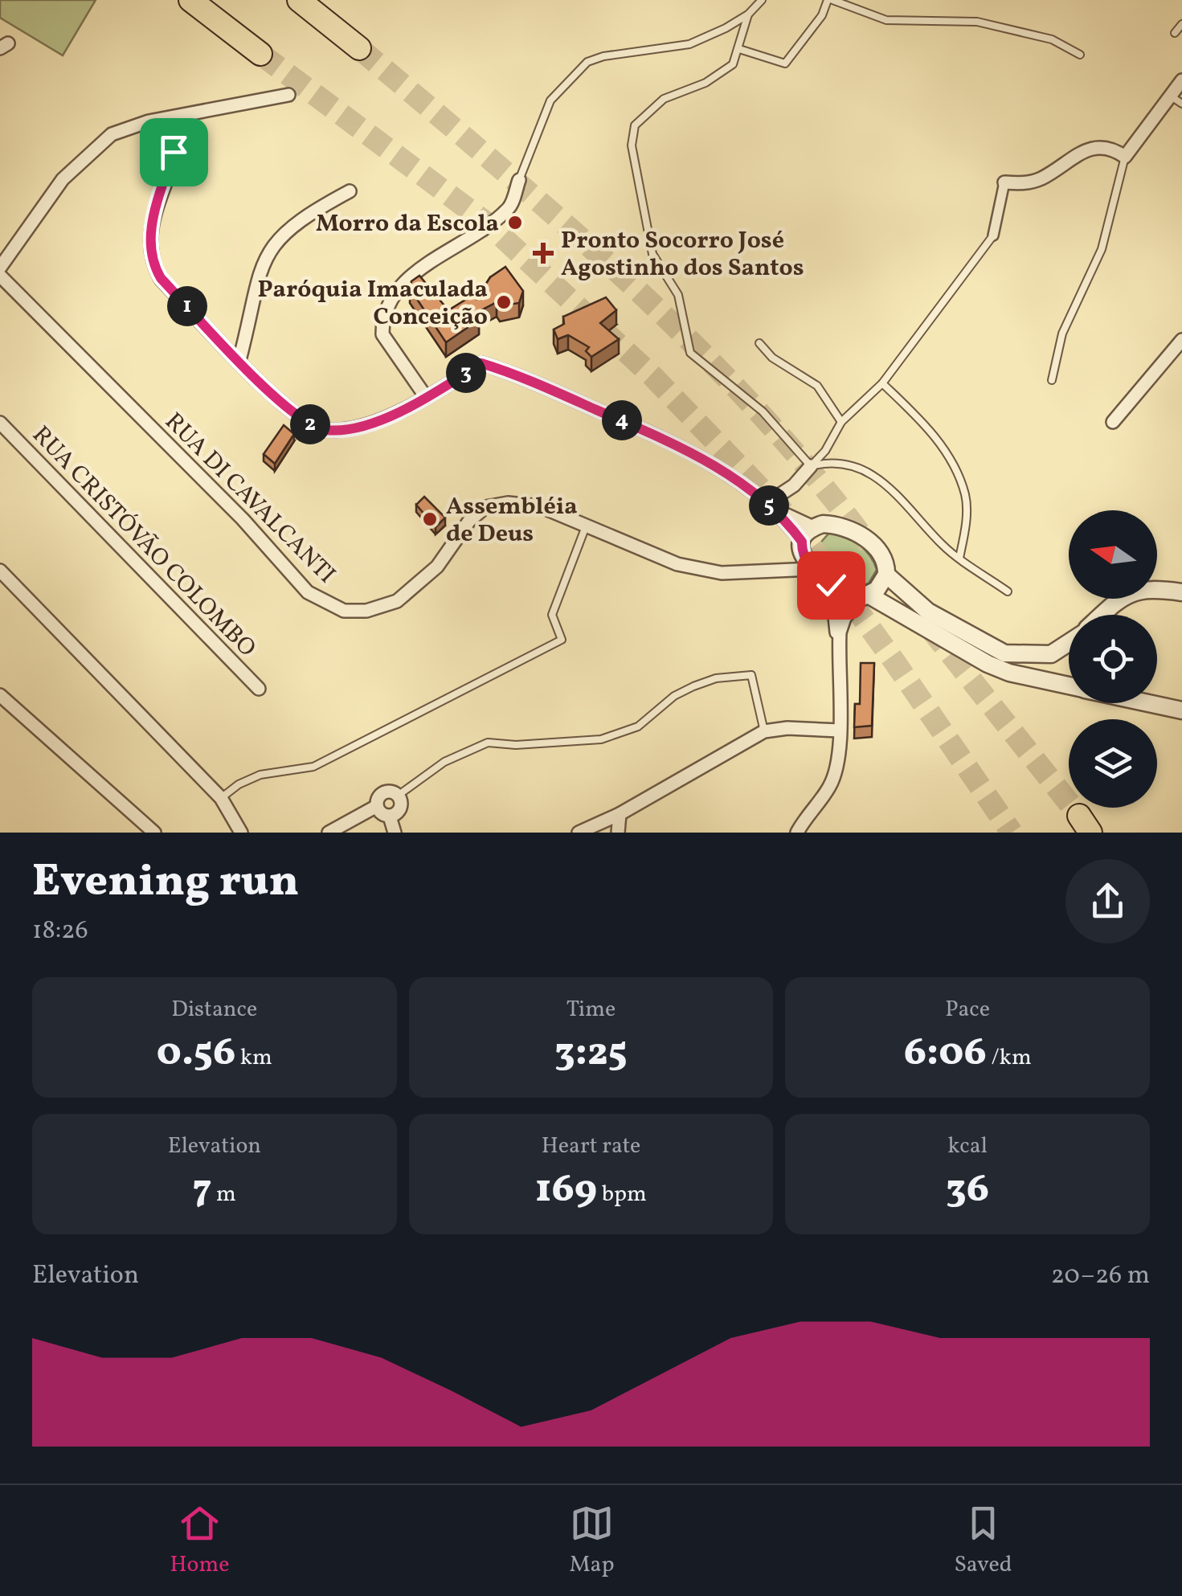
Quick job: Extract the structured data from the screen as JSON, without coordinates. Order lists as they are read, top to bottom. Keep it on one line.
{"streets":{"street":["RUA DI CAVALCANTI","RUA CRISTÓVÃO COLOMBO"]},"places":{"other":["Morro da Escola","Paróquia Imaculada Conceição","Assembléia de Deus"],"health":["Pronto Socorro José Agostinho dos Santos"]},"north":"left","page":{"pins":["1","3","4","2","5"],"heading":["Evening run","18:26"],"stats":[["Distance","0.56 km"],["Time","3:25"],["Pace","6:06 /km"],["Elevation","7 m"],["Heart rate","169 bpm"],["kcal","36"]],"chart":["Elevation","20–26 m"],"tabs":["Home","Map","Saved"]}}
